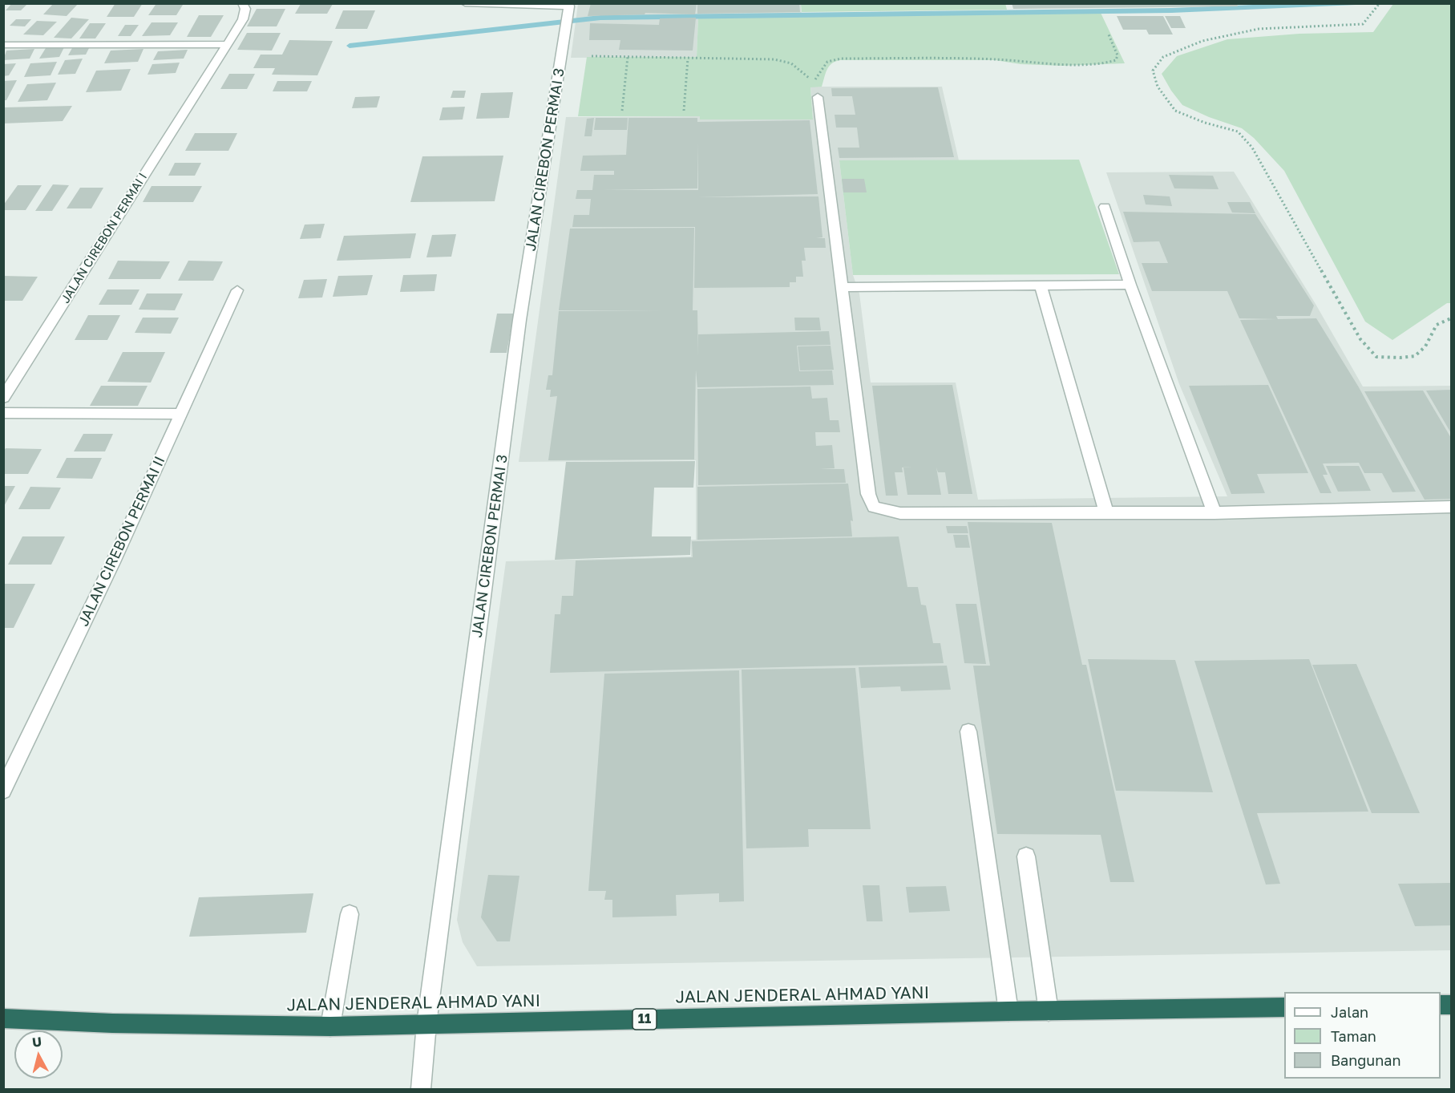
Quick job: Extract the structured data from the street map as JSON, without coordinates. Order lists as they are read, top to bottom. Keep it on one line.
{"streets":{"highway":["JALAN JENDERAL AHMAD YANI","11"],"street":["JALAN CIREBON PERMAI 3","JALAN CIREBON PERMAI I","JALAN CIREBON PERMAI II"]},"crossings":[["JALAN CIREBON PERMAI 3","JALAN JENDERAL AHMAD YANI"]],"legend":["Jalan","Taman","Bangunan"],"north":"top"}
